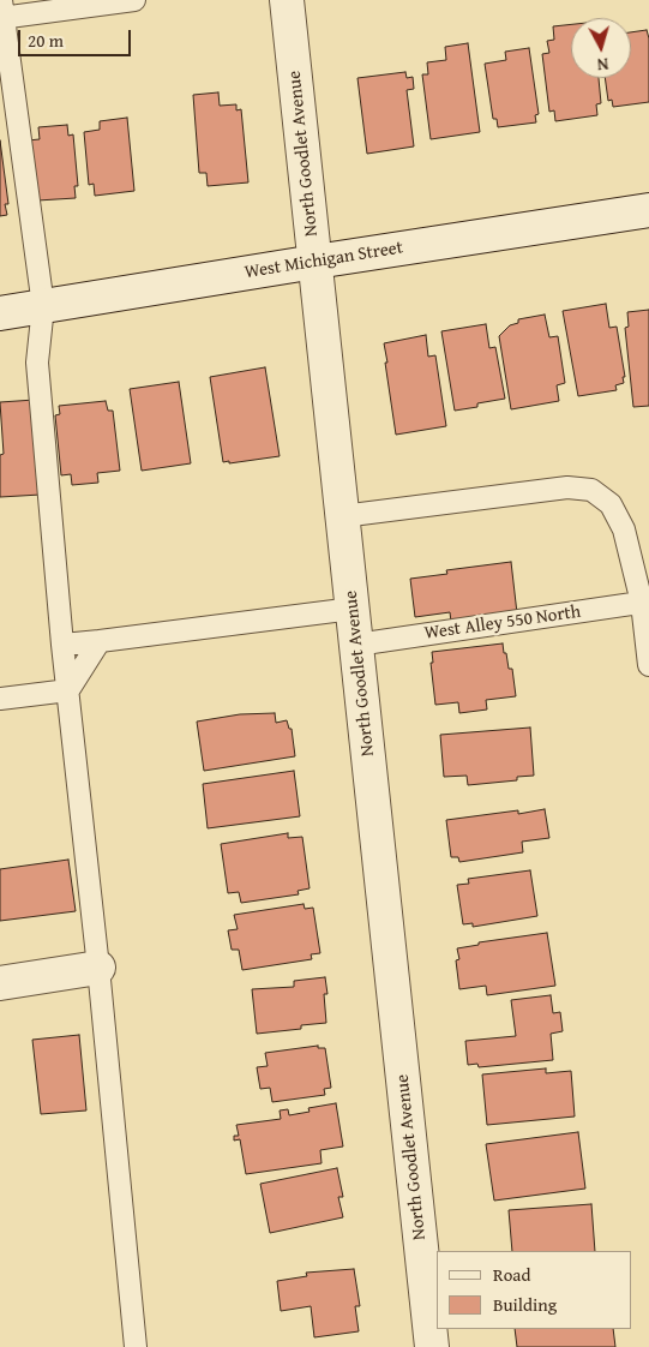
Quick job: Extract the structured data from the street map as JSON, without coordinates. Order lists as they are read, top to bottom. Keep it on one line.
{"streets":{"street":["North Goodlet Avenue","West Michigan Street"],"lane":["West Alley 550 North"]},"crossings":[["North Goodlet Avenue","West Michigan Street"],["North Goodlet Avenue","West Alley 550 North"]],"legend":["Road","Building"],"scale_bar":"20 m","north":"bottom"}
